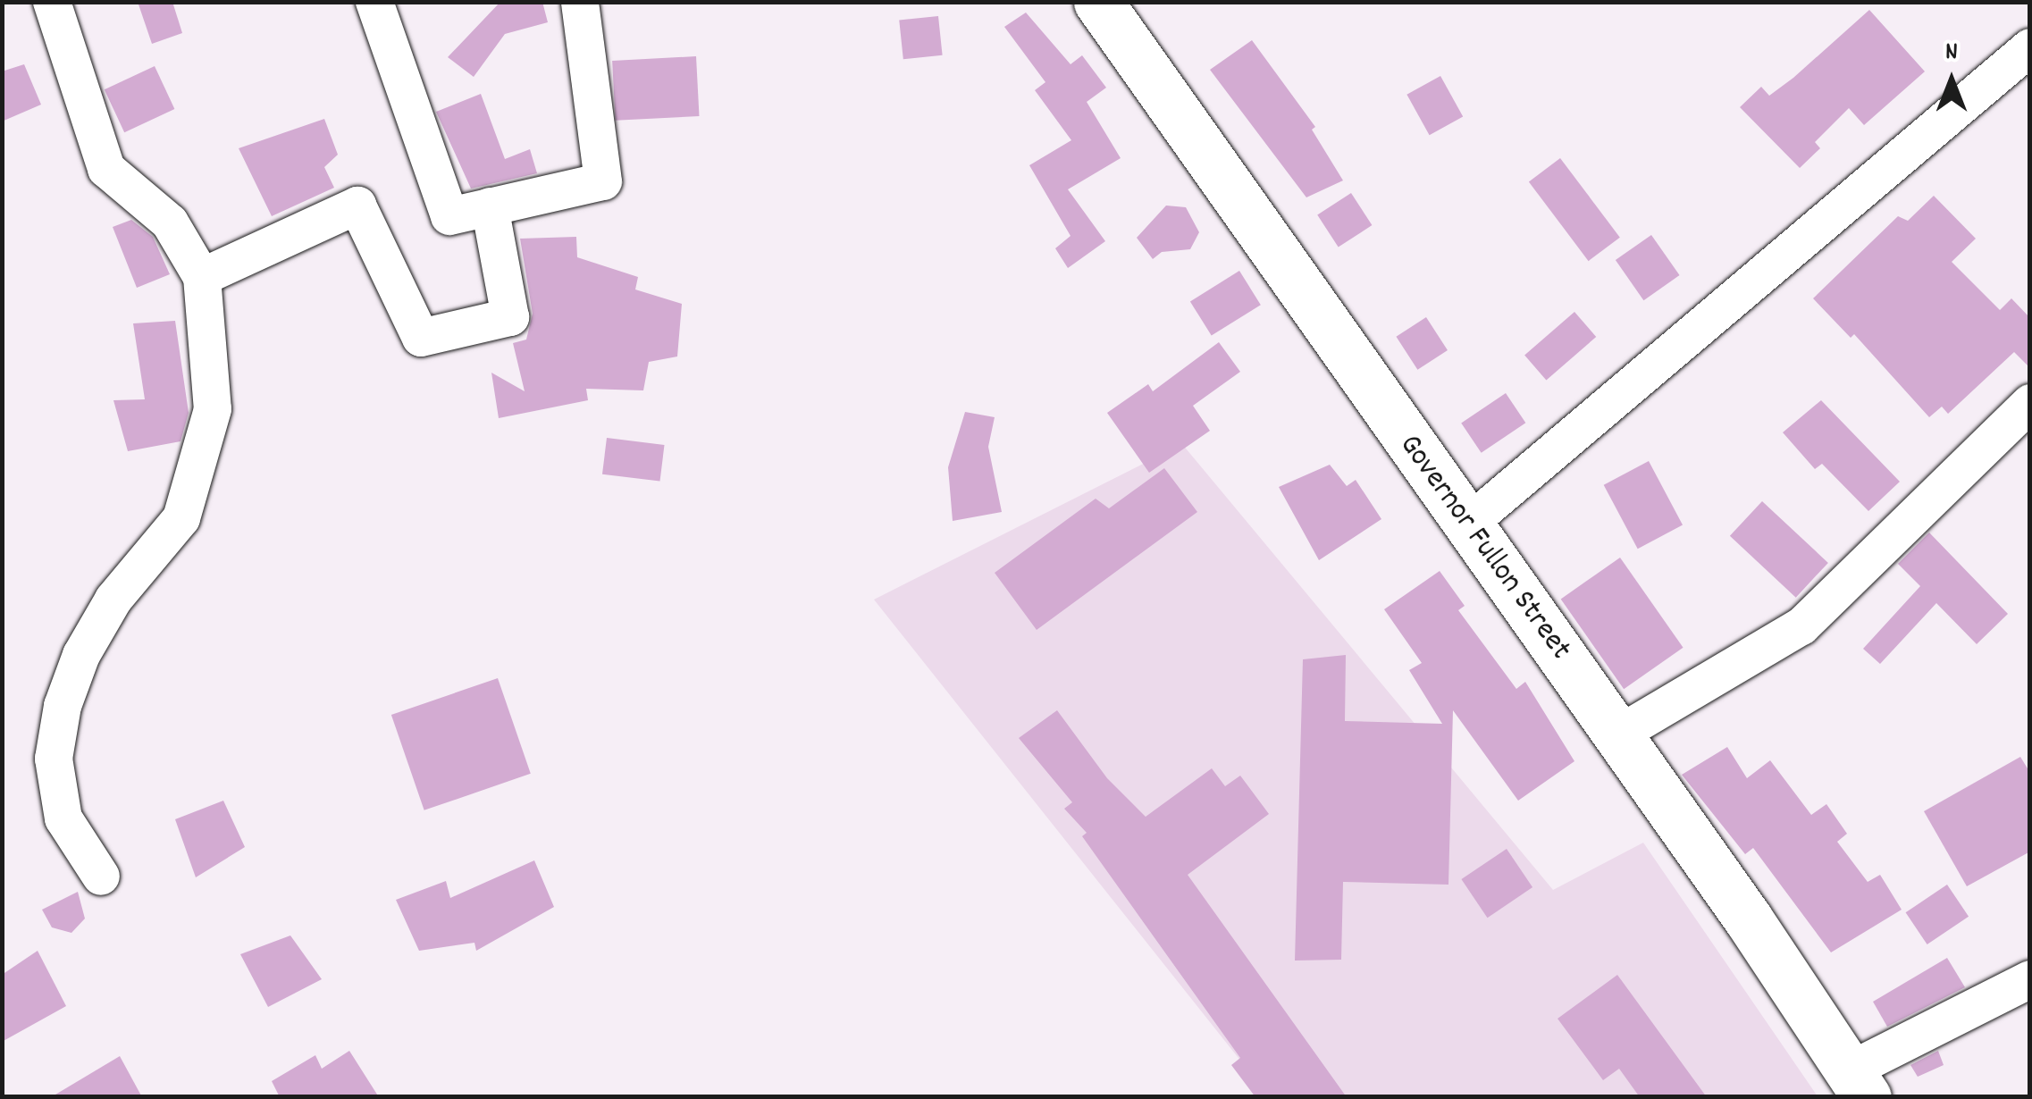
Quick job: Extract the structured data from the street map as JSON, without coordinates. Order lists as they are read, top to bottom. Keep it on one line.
{"streets":{"main road":["Governor Fullon Street"]},"north":"top"}
